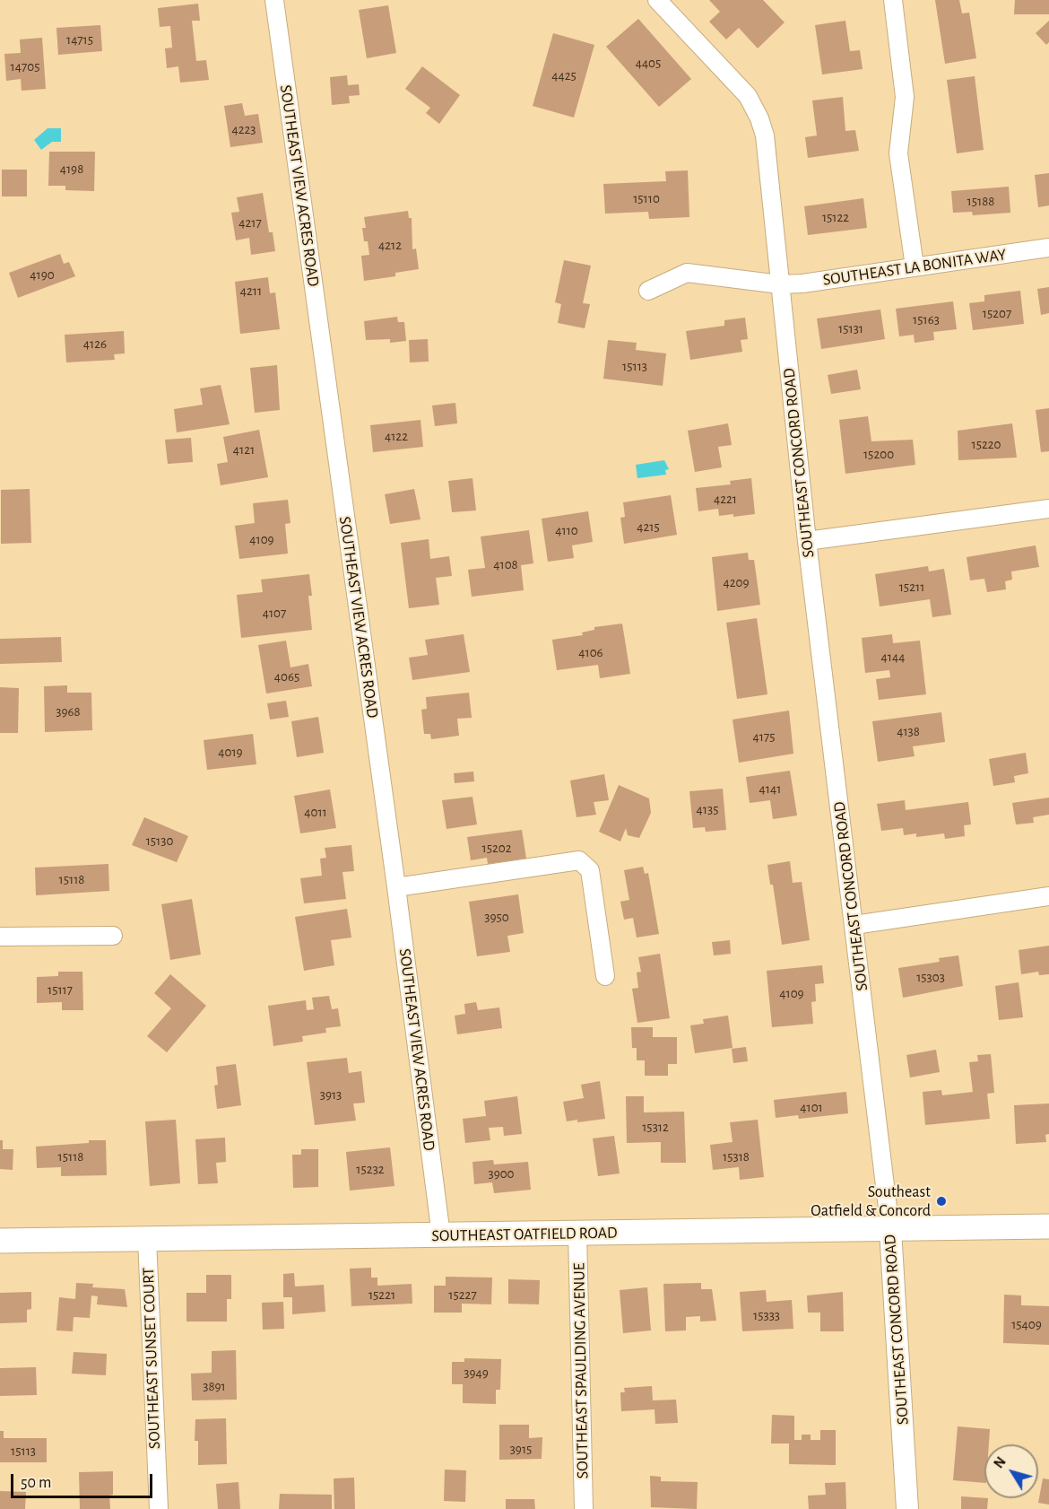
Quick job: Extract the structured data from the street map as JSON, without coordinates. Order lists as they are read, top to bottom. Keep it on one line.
{"streets":{"main road":["SOUTHEAST OATFIELD ROAD"],"street":["SOUTHEAST VIEW ACRES ROAD","SOUTHEAST LA BONITA WAY","SOUTHEAST CONCORD ROAD","SOUTHEAST SUNSET COURT","SOUTHEAST SPAULDING AVENUE"]},"crossings":[["SOUTHEAST VIEW ACRES ROAD","SOUTHEAST OATFIELD ROAD"],["SOUTHEAST LA BONITA WAY","SOUTHEAST CONCORD ROAD"],["SOUTHEAST CONCORD ROAD","SOUTHEAST OATFIELD ROAD"],["SOUTHEAST OATFIELD ROAD","SOUTHEAST SUNSET COURT"],["SOUTHEAST OATFIELD ROAD","SOUTHEAST SPAULDING AVENUE"]],"places":["Southeast Oatfield & Concord"],"house_numbers":["14715","4405","14705","4425","4223","4198","15110","15188","15122","4217","4212","4190","4211","15207","15163","15131","4126","15113","4122","15220","4121","15200","4221","4215","4110","4109","4108","4209","15211","4107","4106","4144","4065","3968","4138","4175","4019","4141","4135","4011","15130","15202","15118","3950","15303","15117","4109","3913","4101","15312","15118","15318","15232","3900","15221","15227","15333","15409","3949","3891","3915","15113"],"scale_bar":"50 m","north":"top left"}
